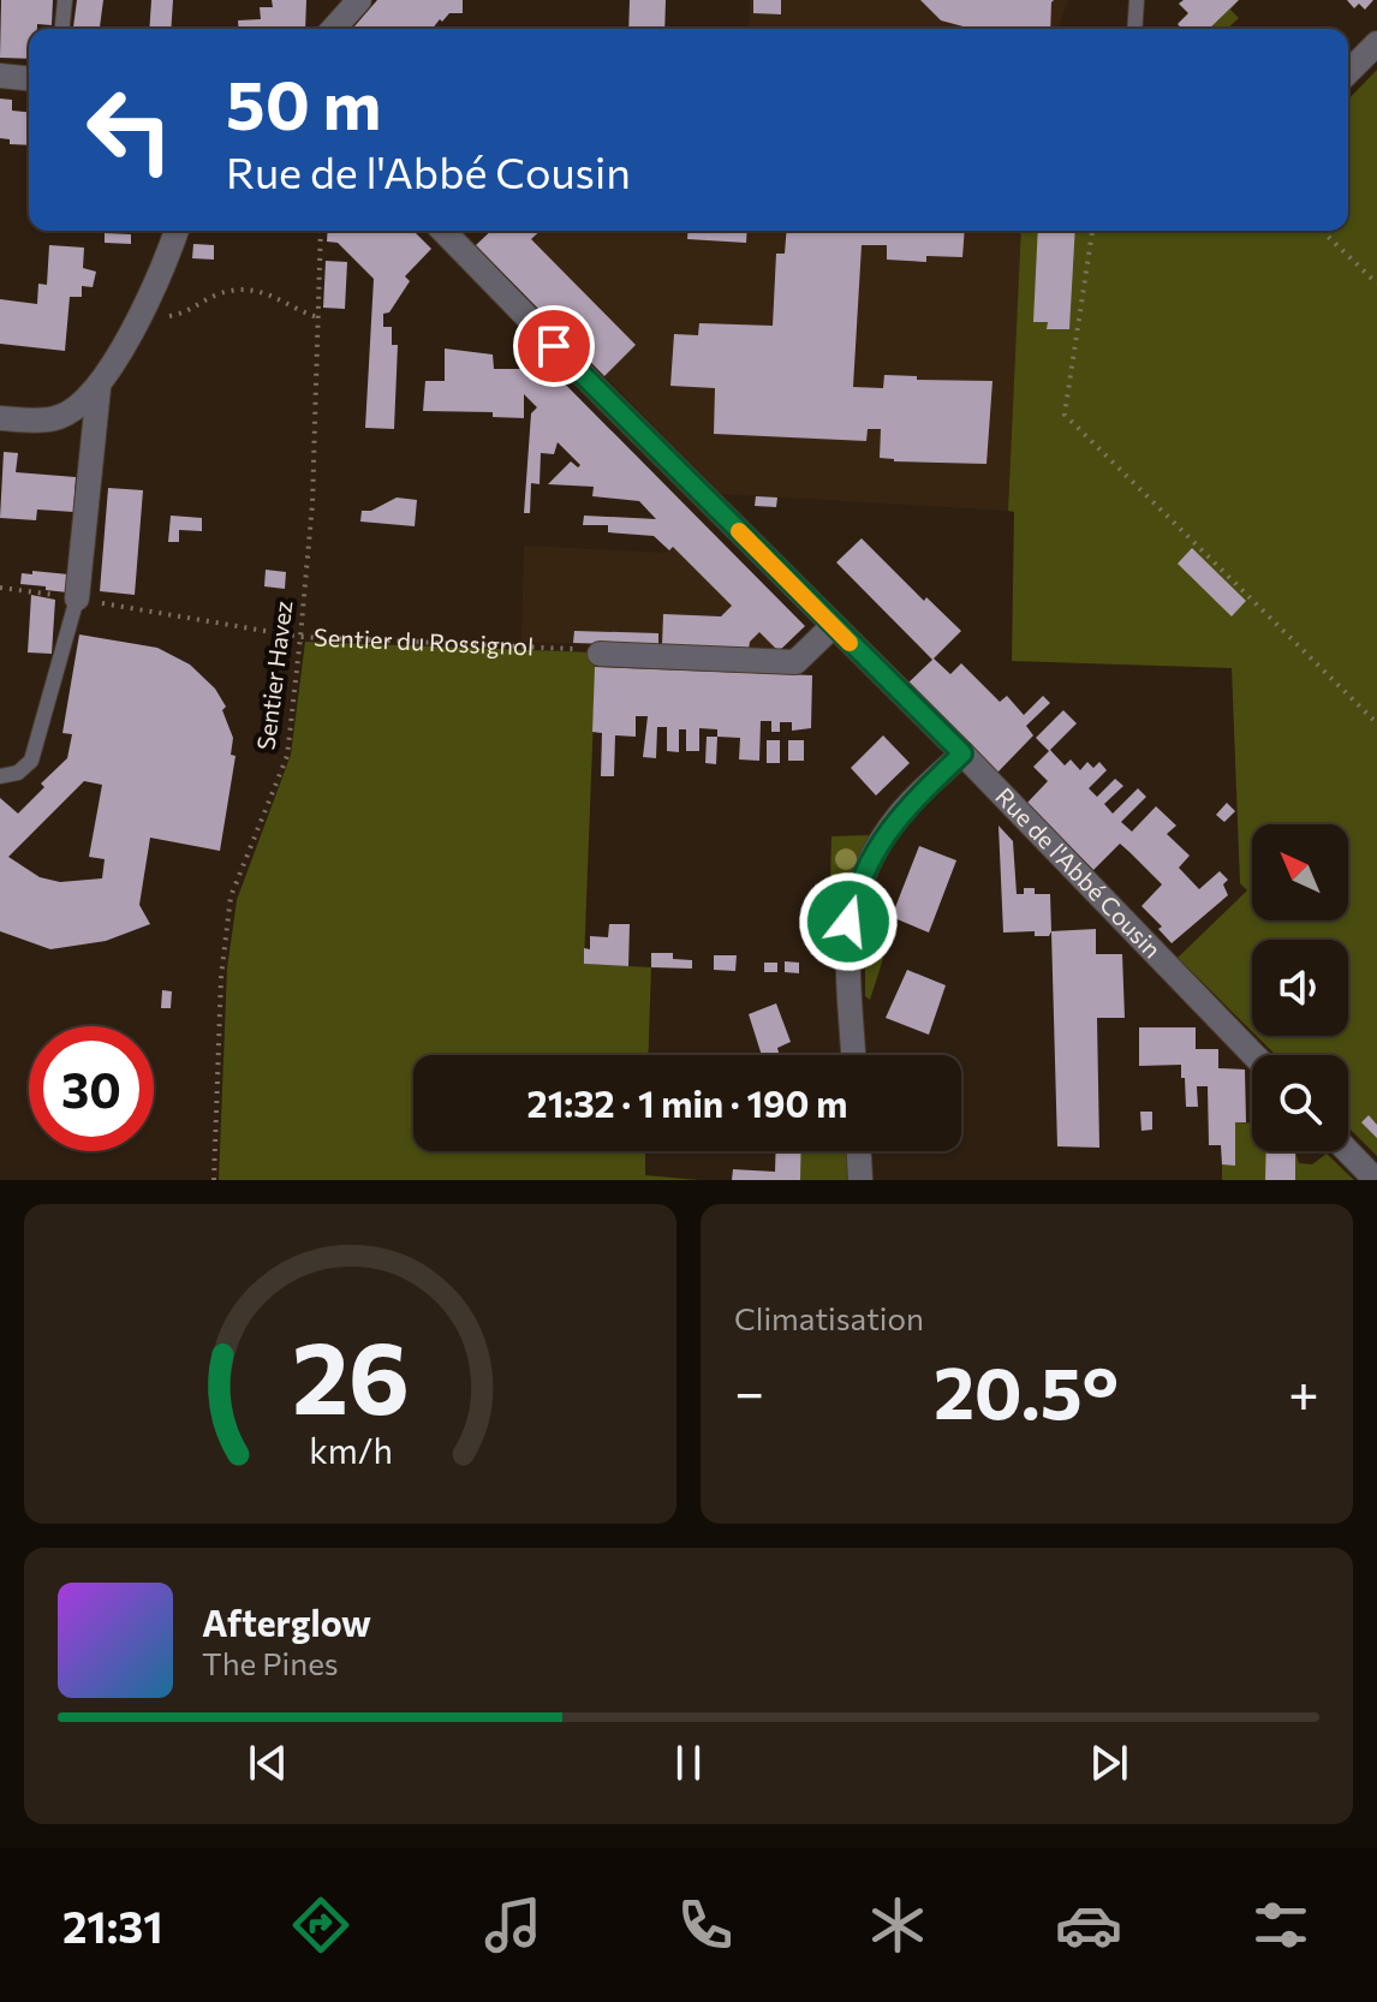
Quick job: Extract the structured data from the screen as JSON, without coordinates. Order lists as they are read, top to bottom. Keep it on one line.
{"streets":{"street":["Rue de l'Abbé Cousin"],"path":["Sentier du Rossignol","Sentier Havez"]},"crossings":[["Sentier du Rossignol","Sentier Havez"]],"north":"top left","page":{"turn":["50 m","Rue de l'Abbé Cousin"],"limit":"30","trip":"21:32 · 1 min · 190 m","tile":"Climatisation","heat":["−","20.5°","+"],"song":["Afterglow","The Pines"],"tabs":"21:31","gauge":["26","km/h"]}}
